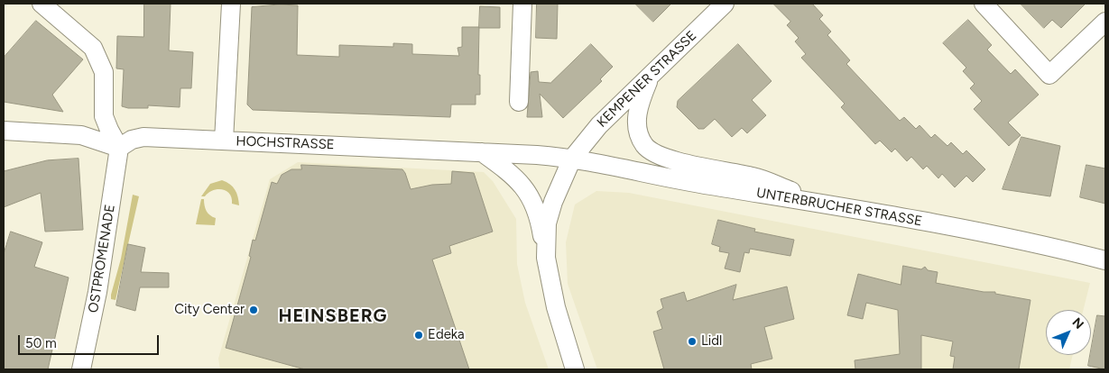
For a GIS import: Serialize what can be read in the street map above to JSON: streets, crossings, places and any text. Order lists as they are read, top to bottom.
{
  "streets": {
    "street": [
      "KEMPENER STRASSE",
      "HOCHSTRASSE",
      "UNTERBRUCHER STRASSE",
      "OSTPROMENADE"
    ]
  },
  "crossings": [
    ["KEMPENER STRASSE", "HOCHSTRASSE"],
    ["KEMPENER STRASSE", "UNTERBRUCHER STRASSE"],
    ["HOCHSTRASSE", "UNTERBRUCHER STRASSE"],
    ["HOCHSTRASSE", "OSTPROMENADE"]
  ],
  "districts": ["HEINSBERG"],
  "places": ["City Center", "Edeka", "Lidl"],
  "scale_bar": "50 m",
  "north": "top right"
}
